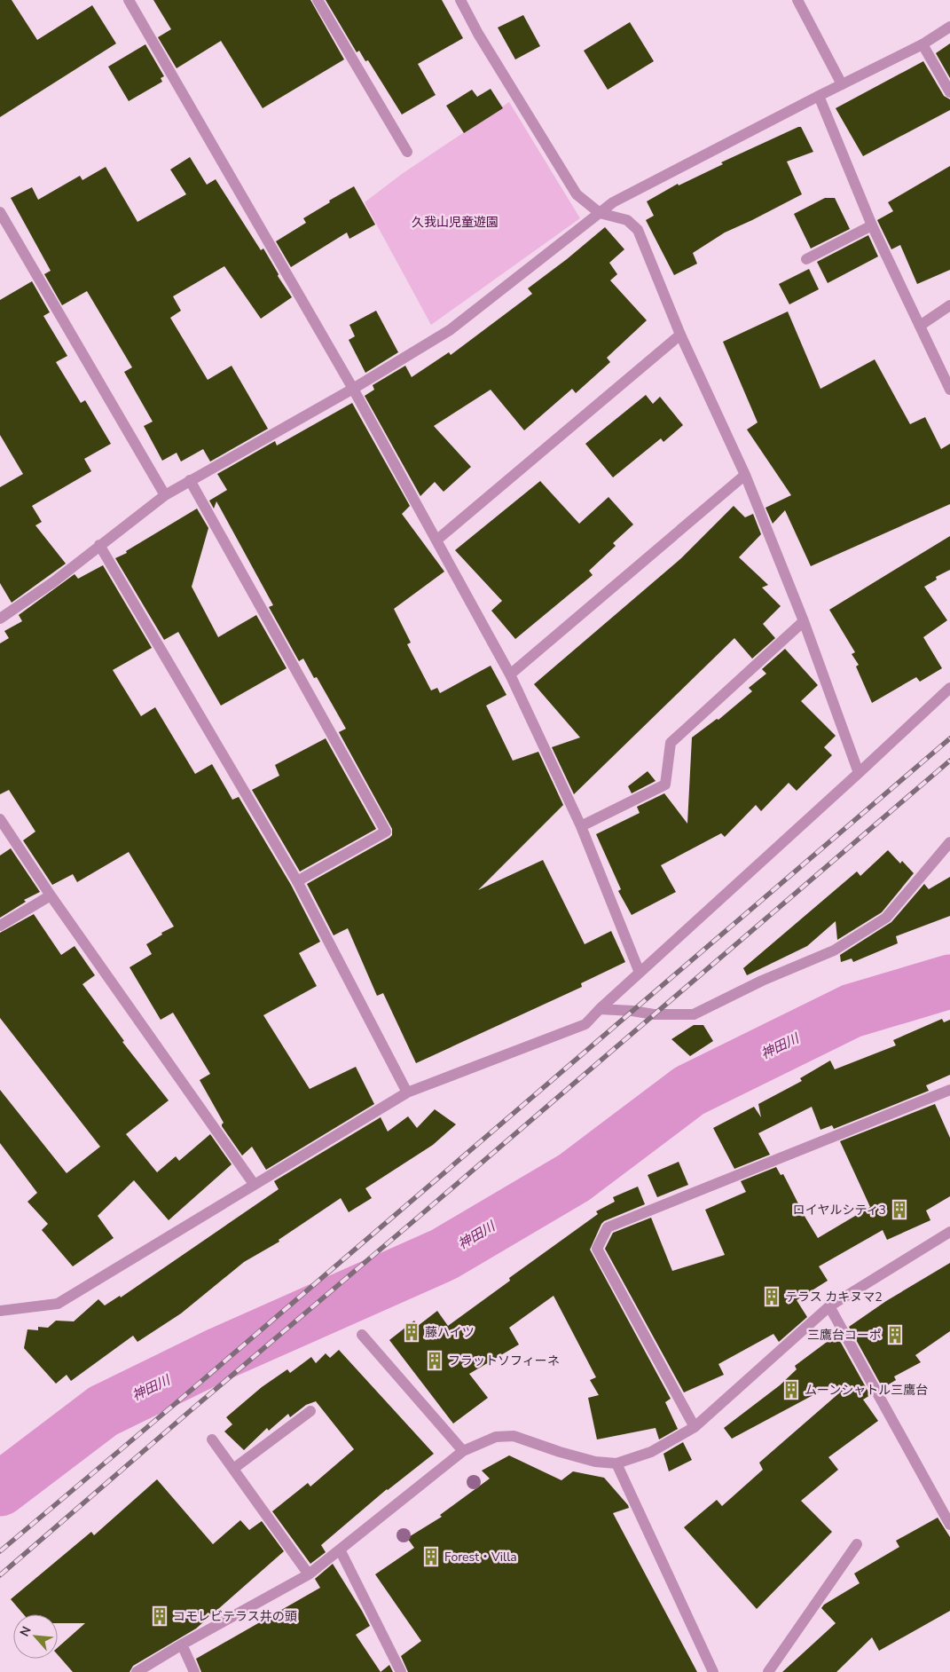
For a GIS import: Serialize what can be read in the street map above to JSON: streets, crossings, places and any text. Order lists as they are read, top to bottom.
{
  "water": ["神田川"],
  "parks": ["久我山児童遊園"],
  "places": {
    "building": [
      "ロイヤルシティ3",
      "テラス カキヌマ2",
      "藤ハイツ",
      "三鷹台コーポ",
      "フラットソフィーネ",
      "ムーンシャトル三鷹台",
      "Forest・Villa",
      "コモレビテラス井の頭"
    ]
  },
  "north": "top left"
}
